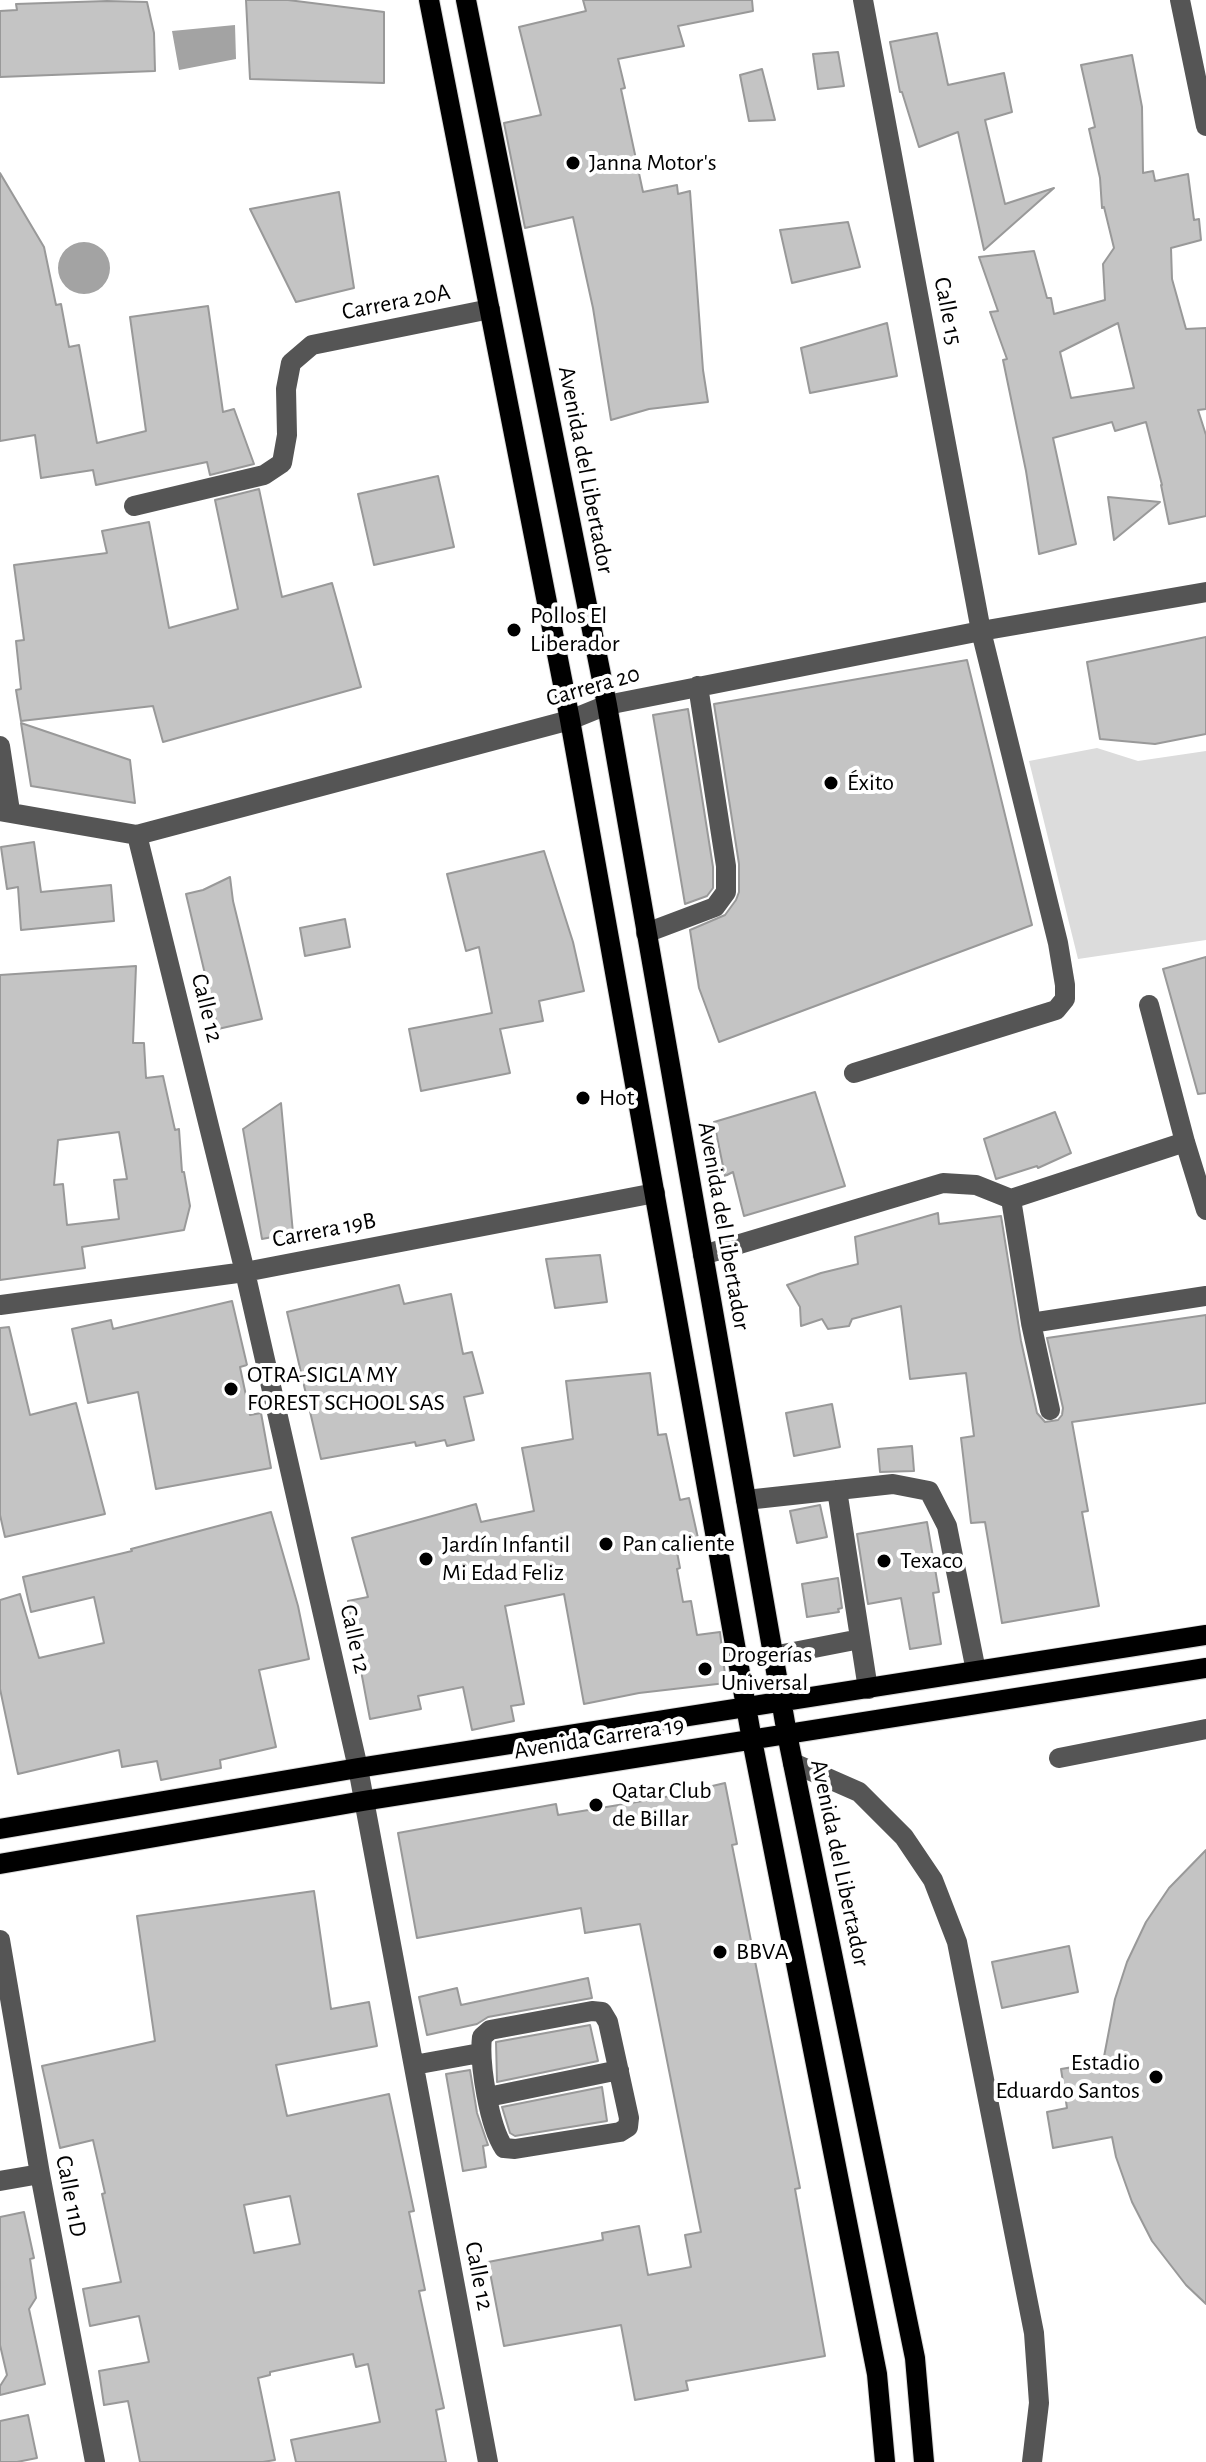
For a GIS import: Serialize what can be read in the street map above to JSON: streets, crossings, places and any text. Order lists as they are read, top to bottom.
{
  "streets": {
    "main road": ["Avenida del Libertador", "Avenida Carrera 19"],
    "street": [
      "Carrera 20A",
      "Calle 15",
      "Carrera 20",
      "Calle 12",
      "Carrera 19B",
      "Calle 11D"
    ]
  },
  "crossings": [
    ["Calle 15", "Carrera 20"],
    ["Avenida del Libertador", "Carrera 20"],
    ["Avenida del Libertador", "Avenida Carrera 19"],
    ["Carrera 20", "Calle 12"],
    ["Calle 12", "Carrera 19B"],
    ["Calle 12", "Avenida Carrera 19"]
  ],
  "places": [
    "Janna Motor's",
    "Pollos El Liberador",
    "Éxito",
    "Hot",
    "OTRA-SIGLA MY FOREST SCHOOL SAS",
    "Pan caliente",
    "Jardín Infantil Mi Edad Feliz",
    "Texaco",
    "Drogerías Universal",
    "Qatar Club de Billar",
    "BBVA",
    "Estadio Eduardo Santos"
  ]
}
